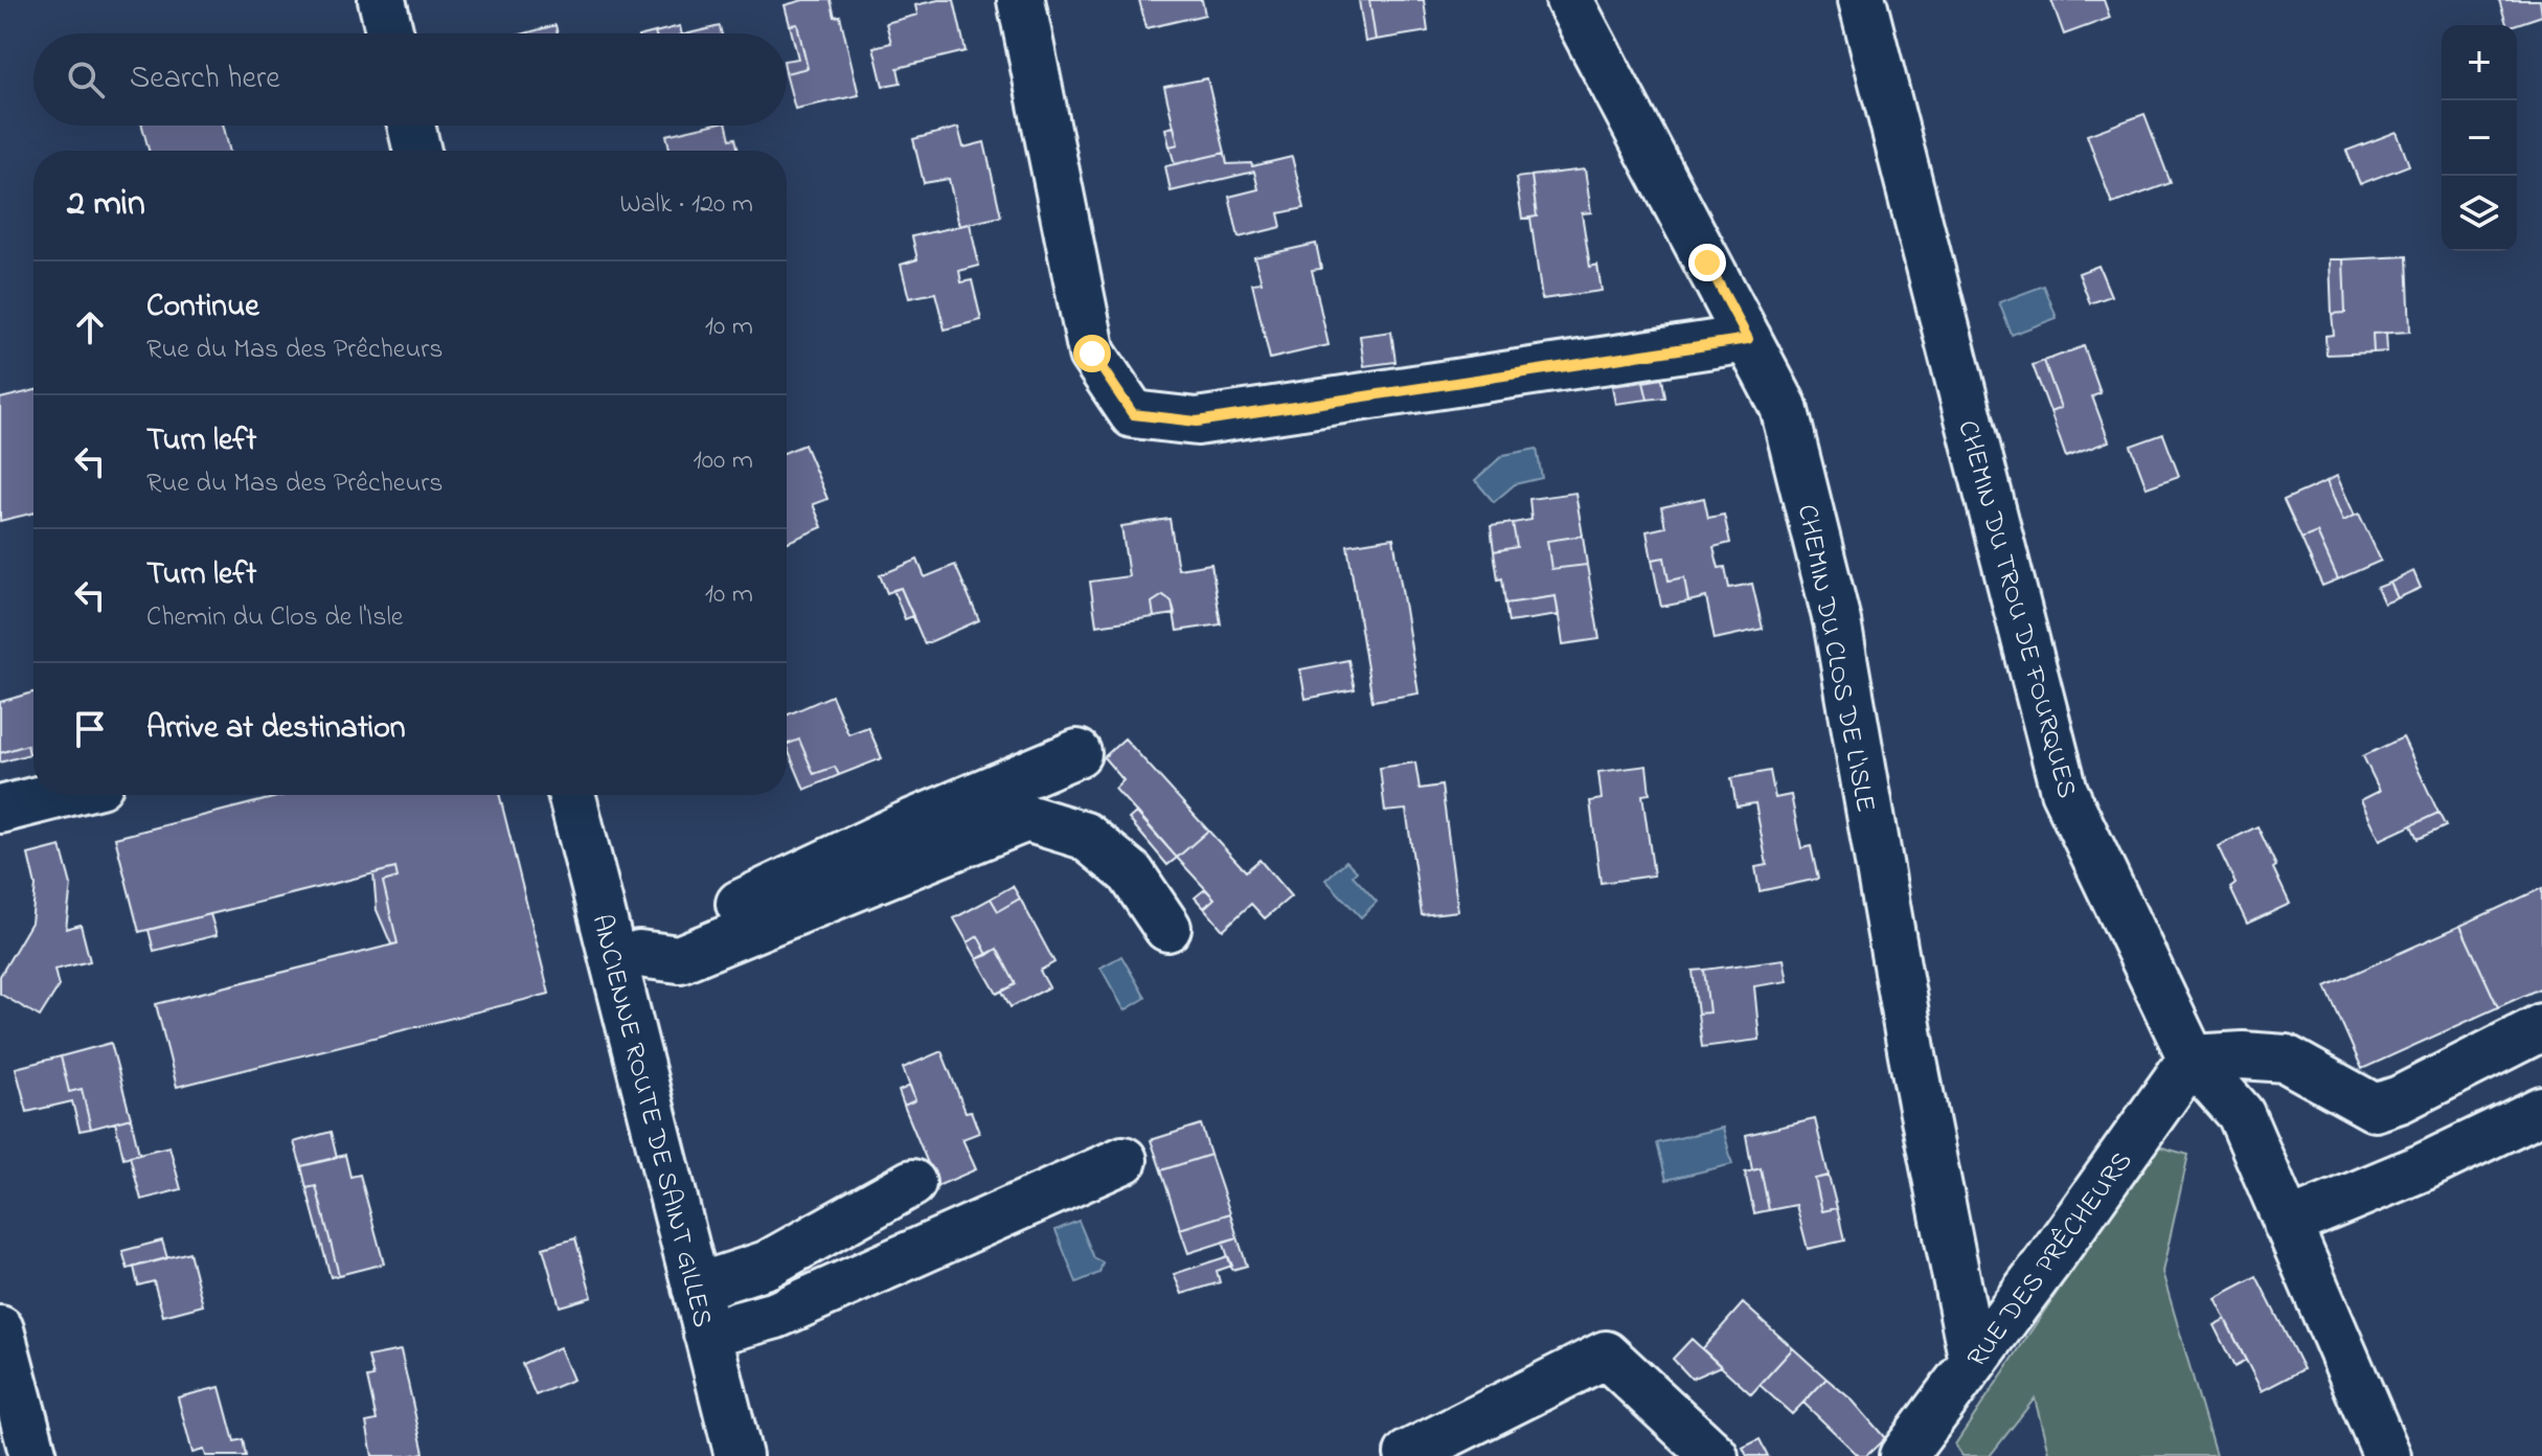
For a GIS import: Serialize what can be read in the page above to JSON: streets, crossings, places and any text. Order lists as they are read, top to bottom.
{
  "streets": {
    "street": [
      "CHEMIN DU TROU DE FOURQUES",
      "CHEMIN DU CLOS DE L'ISLE",
      "ANCIENNE ROUTE DE SAINT GILLES",
      "RUE DES PRÊCHEURS"
    ]
  },
  "crossings": [
    ["CHEMIN DU TROU DE FOURQUES", "RUE DES PRÊCHEURS"],
    ["CHEMIN DU CLOS DE L'ISLE", "RUE DES PRÊCHEURS"]
  ],
  "page": {
    "map_buttons": ["+", "−"],
    "search": "Search here",
    "heading": ["2 min", "Walk · 120 m"],
    "list": [
      ["Continue", "Rue du Mas des Prêcheurs", "10 m"],
      ["Turn left", "Rue du Mas des Prêcheurs", "100 m"],
      ["Turn left", "Chemin du Clos de l'Isle", "10 m"],
      "Arrive at destination"
    ]
  }
}
